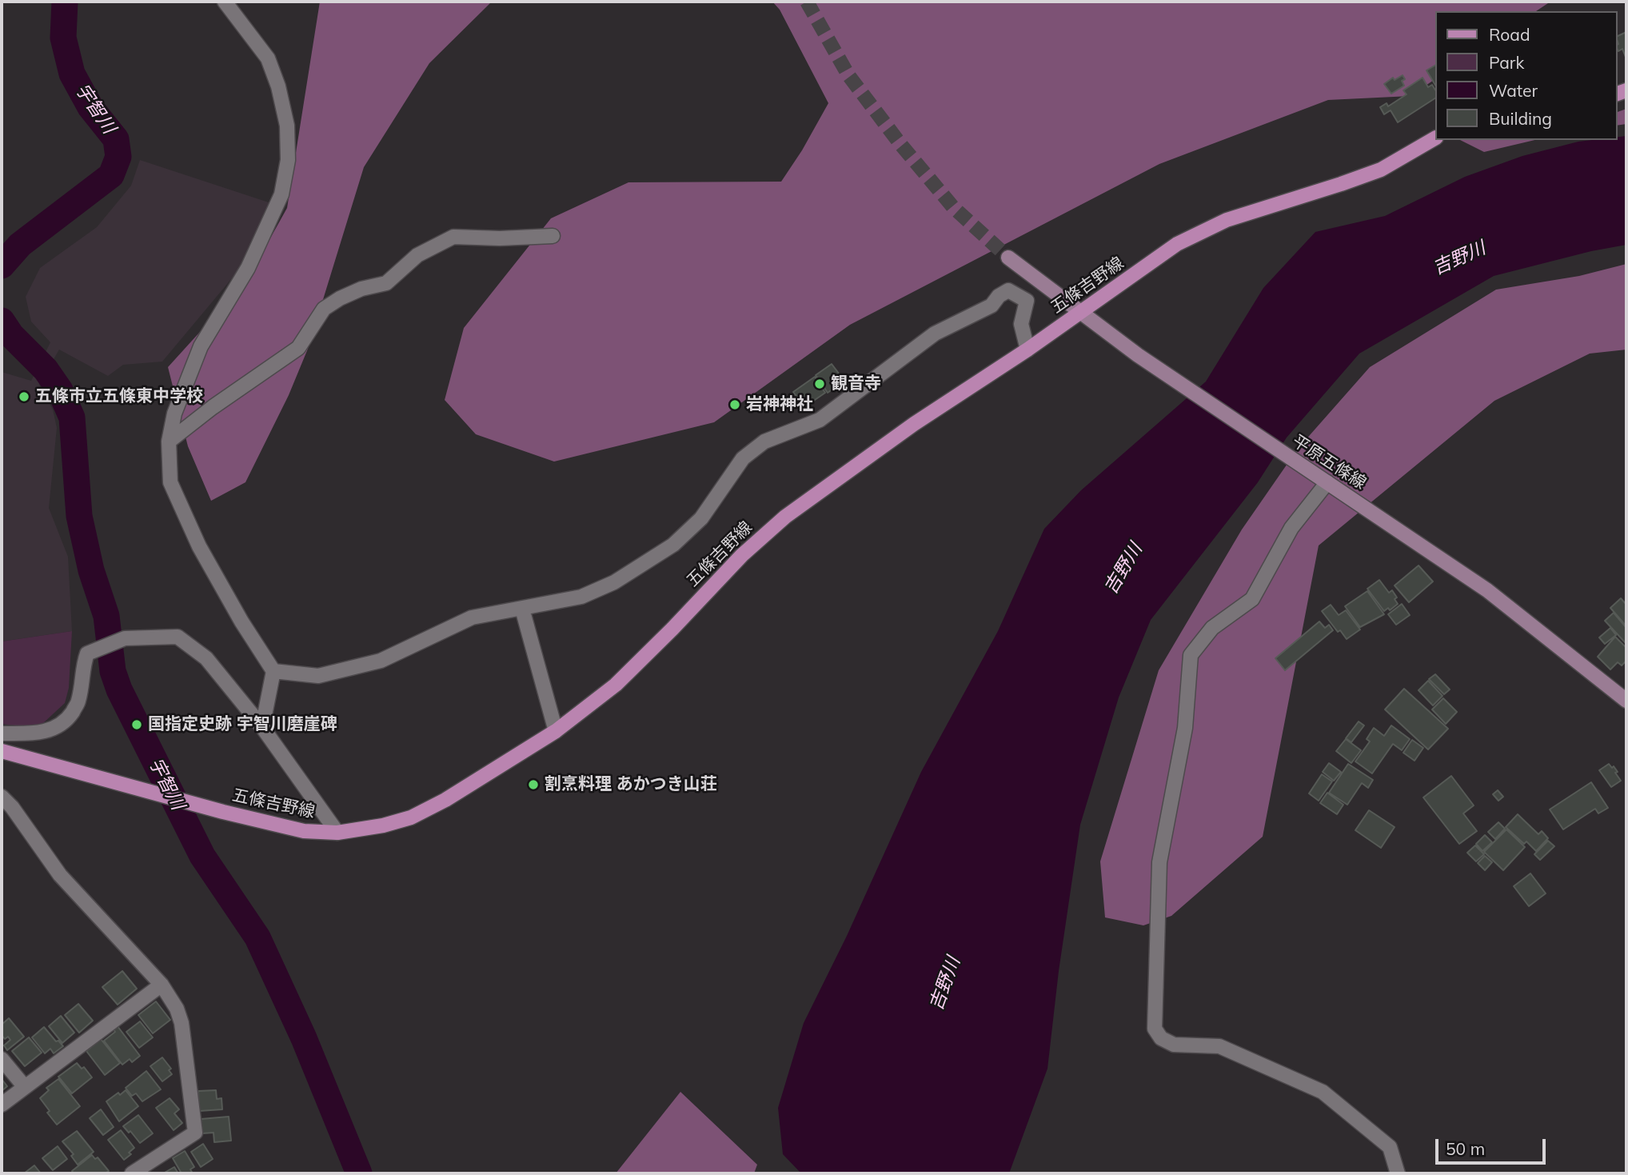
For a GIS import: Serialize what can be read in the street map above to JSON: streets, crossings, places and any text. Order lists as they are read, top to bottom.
{
  "streets": {
    "main road": ["五條吉野線", "平原五條線"]
  },
  "crossings": [
    ["五條吉野線", "平原五條線"]
  ],
  "water": ["宇智川", "吉野川"],
  "places": [
    "観音寺",
    "五條市立五條東中学校",
    "岩神神社",
    "国指定史跡 宇智川磨崖碑",
    "割烹料理 あかつき山荘"
  ],
  "legend": [
    "Road",
    "Park",
    "Water",
    "Building"
  ],
  "scale_bar": "50 m"
}
